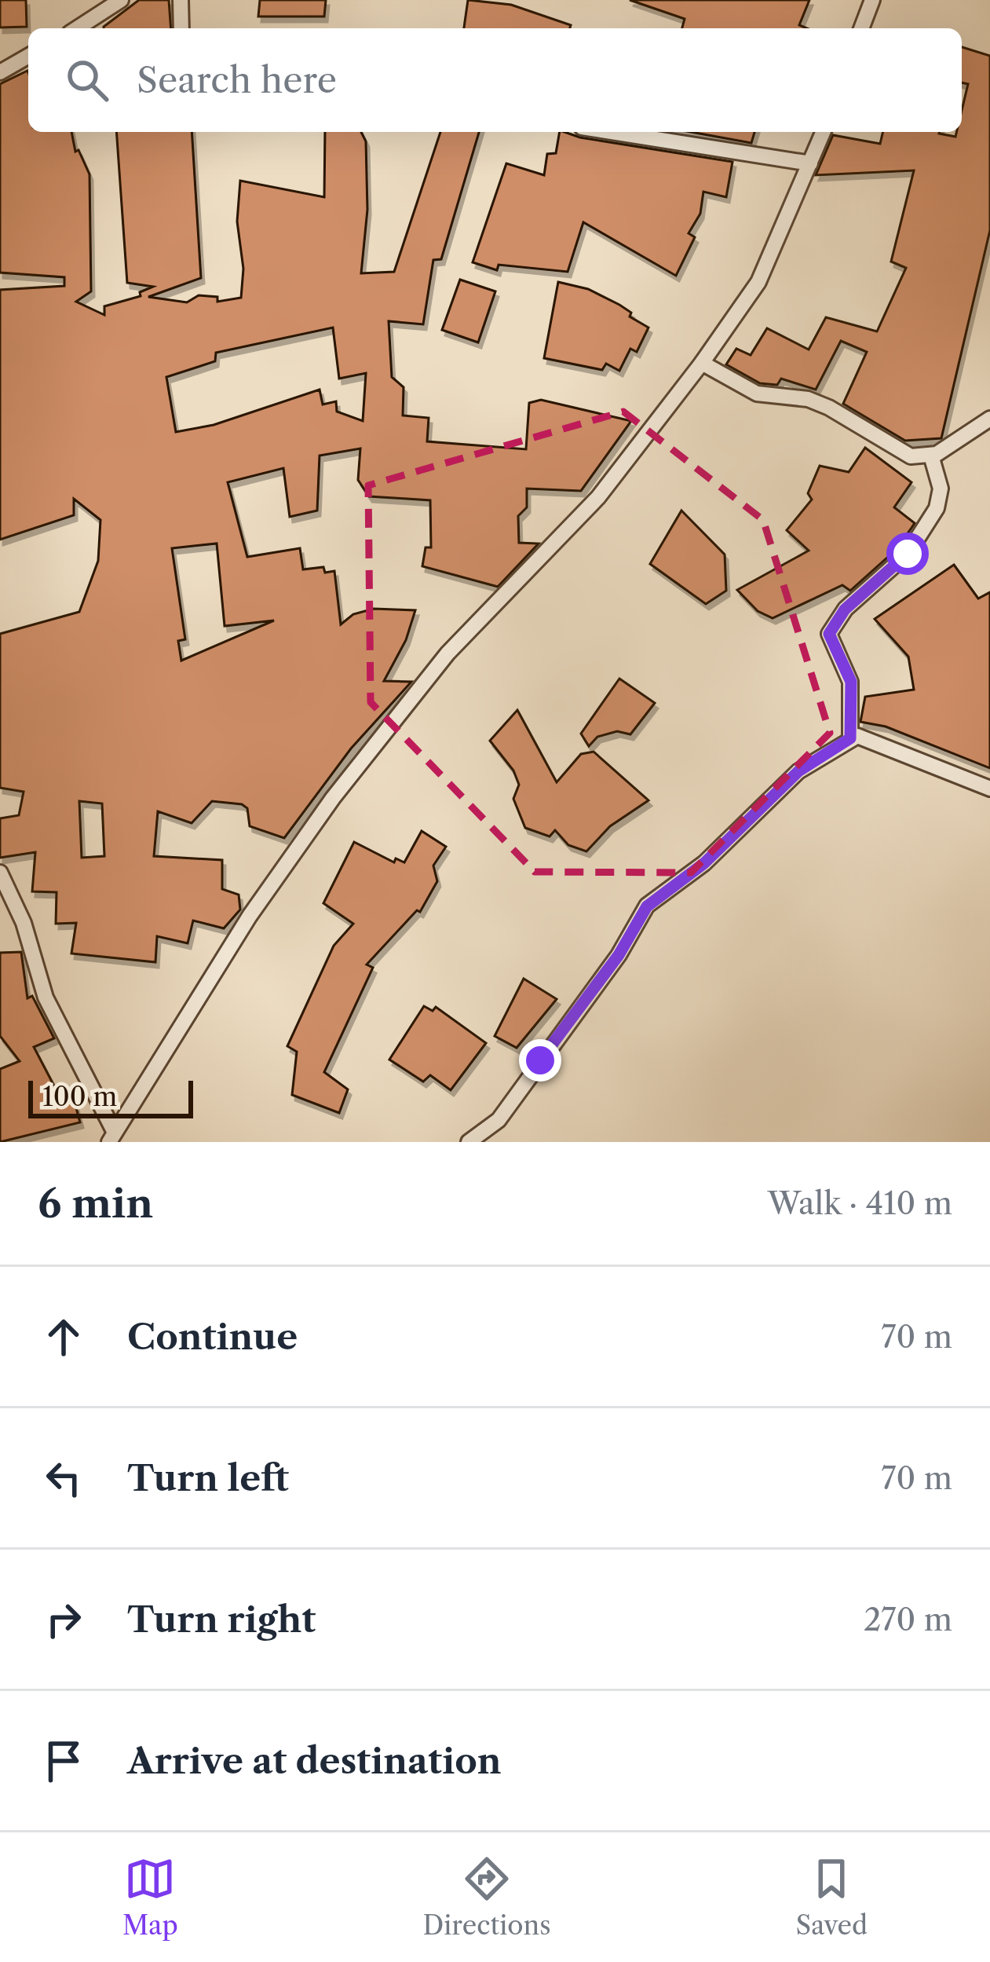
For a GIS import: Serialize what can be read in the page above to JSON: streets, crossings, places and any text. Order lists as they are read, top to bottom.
{
  "scale_bar": "100 m",
  "page": {
    "search": "Search here",
    "scale": "100 m",
    "heading": ["6 min", "Walk · 410 m"],
    "list": [
      ["Continue", "70 m"],
      ["Turn left", "70 m"],
      ["Turn right", "270 m"],
      "Arrive at destination"
    ],
    "nav": ["Map", "Directions", "Saved"]
  }
}
